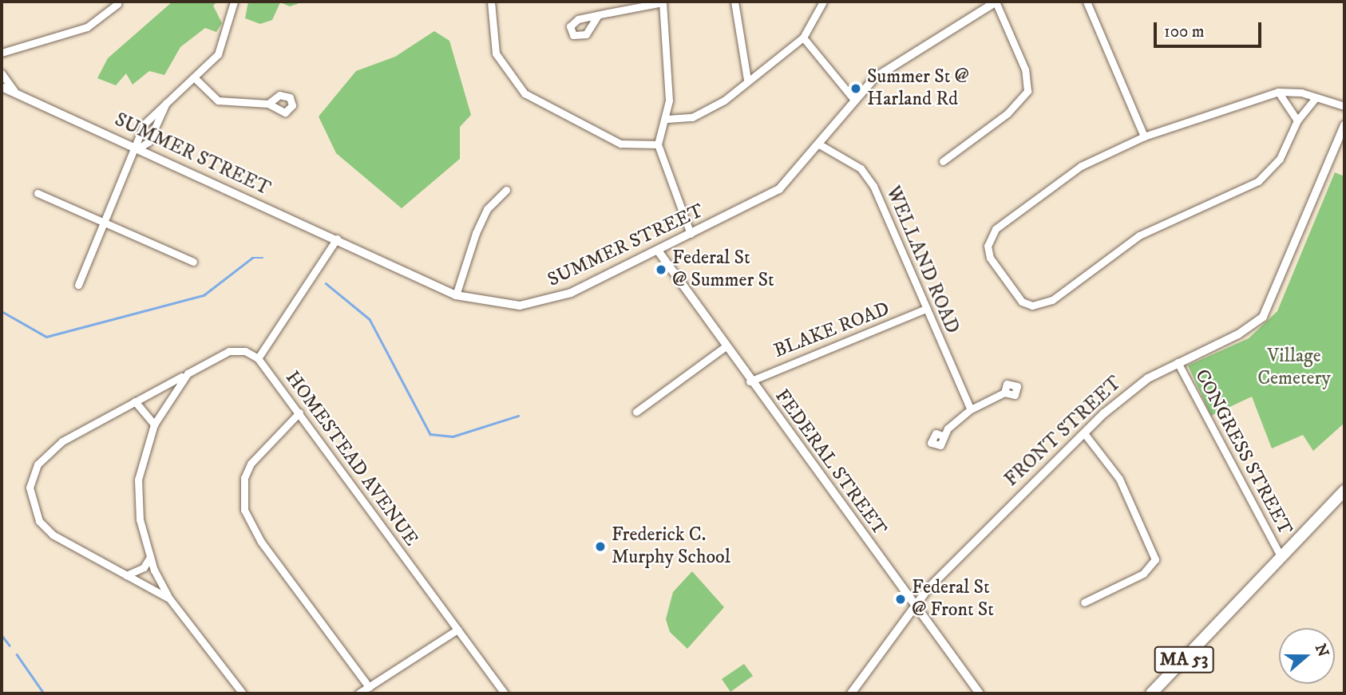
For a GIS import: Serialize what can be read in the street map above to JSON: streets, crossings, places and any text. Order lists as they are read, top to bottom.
{
  "streets": {
    "main road": ["MA 53"],
    "street": [
      "SUMMER STREET",
      "WELLAND ROAD",
      "BLAKE ROAD",
      "FRONT STREET",
      "CONGRESS STREET",
      "HOMESTEAD AVENUE",
      "FEDERAL STREET"
    ]
  },
  "crossings": [
    ["SUMMER STREET", "WELLAND ROAD"],
    ["SUMMER STREET", "FEDERAL STREET"],
    ["WELLAND ROAD", "BLAKE ROAD"],
    ["BLAKE ROAD", "FEDERAL STREET"],
    ["FRONT STREET", "CONGRESS STREET"],
    ["FRONT STREET", "FEDERAL STREET"],
    ["CONGRESS STREET", "MA 53"]
  ],
  "parks": ["Village Cemetery"],
  "places": [
    "Summer St @ Harland Rd",
    "Federal St @ Summer St",
    "Frederick C. Murphy School",
    "Federal St @ Front St"
  ],
  "scale_bar": "100 m",
  "north": "right"
}
